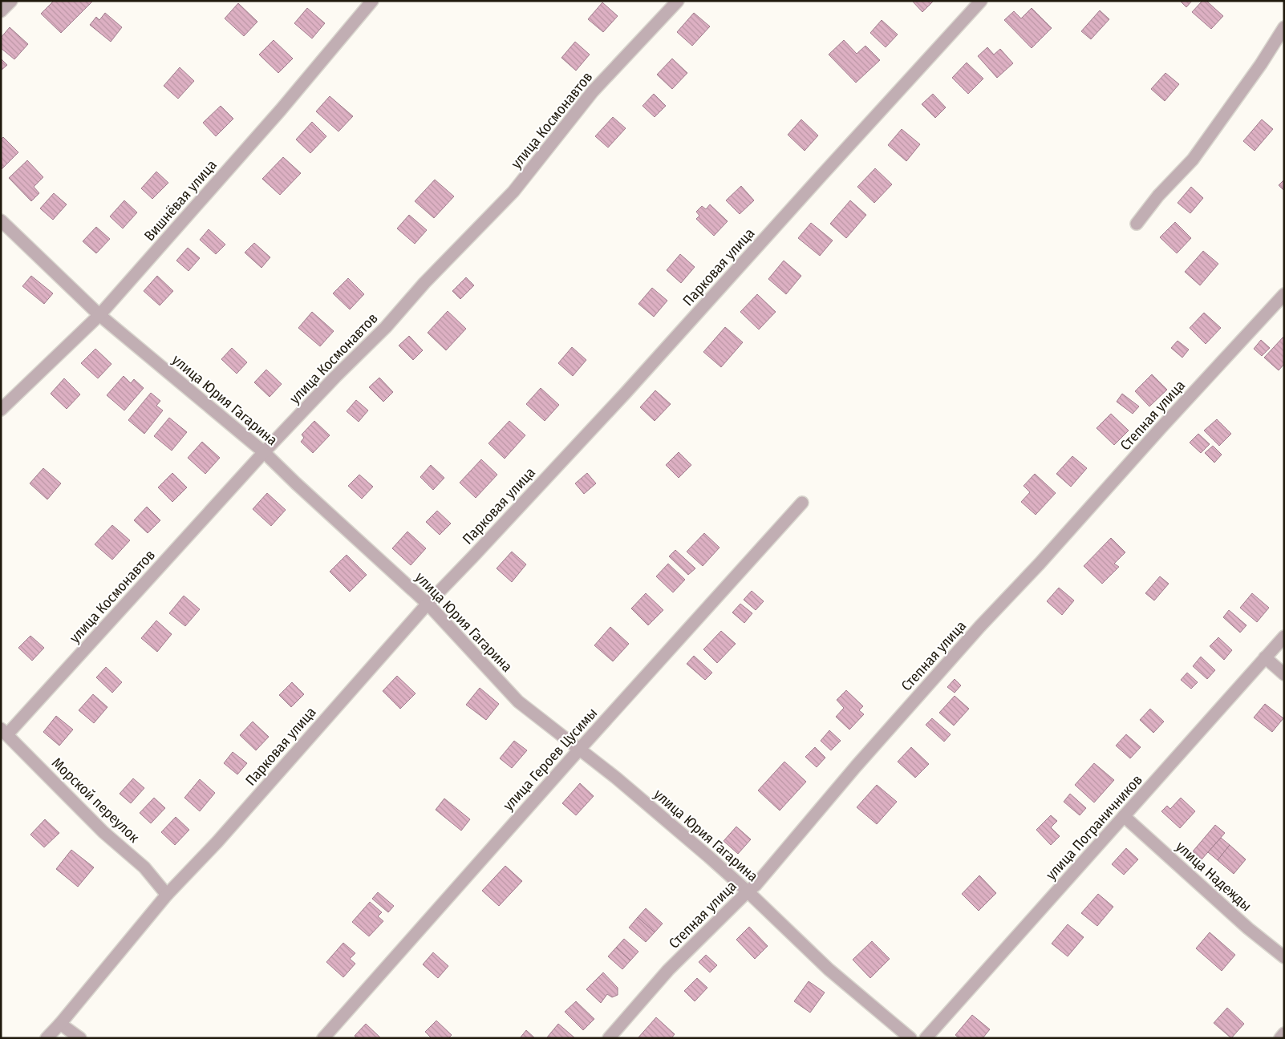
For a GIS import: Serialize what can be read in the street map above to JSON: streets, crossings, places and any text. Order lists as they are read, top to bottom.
{
  "streets": {
    "street": [
      "улица Космонавтов",
      "Вишнёвая улица",
      "Парковая улица",
      "улица Юрия Гагарина",
      "Степная улица",
      "улица Героев Цусимы",
      "Морской переулок",
      "улица Пограничников",
      "улица Надежды"
    ]
  },
  "crossings": [
    ["улица Космонавтов", "улица Юрия Гагарина"],
    ["улица Космонавтов", "Морской переулок"],
    ["Вишнёвая улица", "улица Юрия Гагарина"],
    ["Парковая улица", "улица Юрия Гагарина"],
    ["Парковая улица", "Морской переулок"],
    ["улица Юрия Гагарина", "Степная улица"],
    ["улица Юрия Гагарина", "улица Героев Цусимы"],
    ["улица Пограничников", "улица Надежды"]
  ]
}
